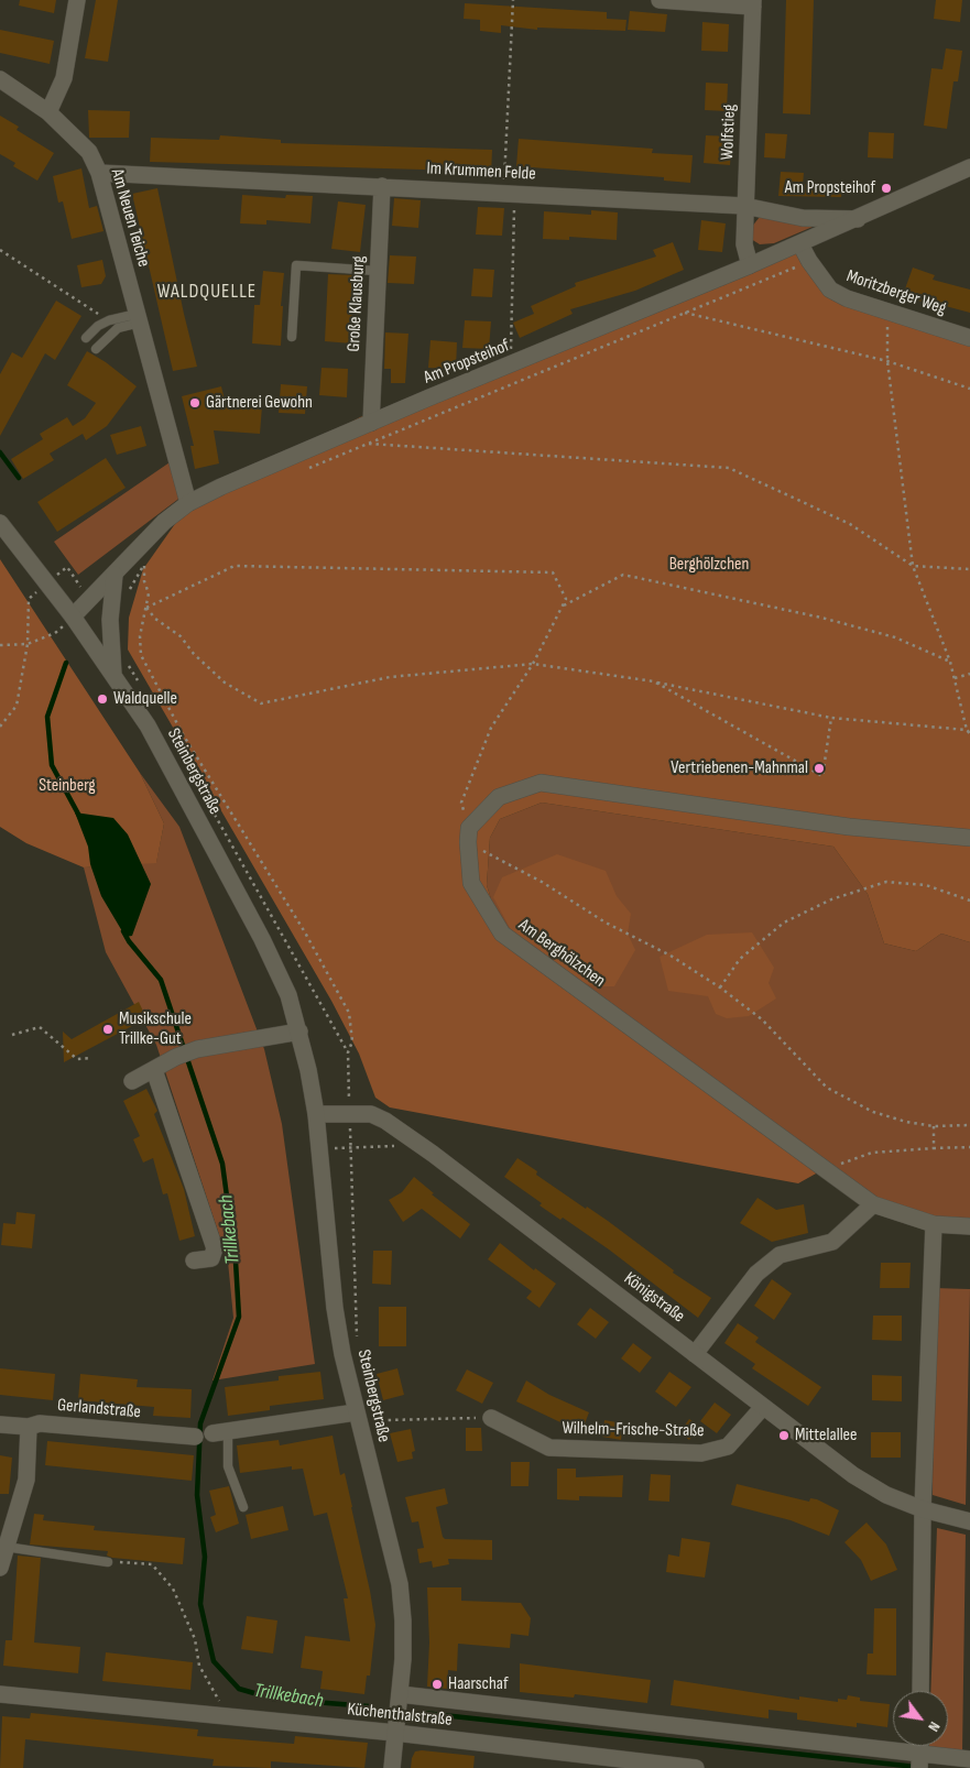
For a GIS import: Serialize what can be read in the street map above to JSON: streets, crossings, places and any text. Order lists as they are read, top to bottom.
{
  "streets": {
    "street": [
      "Wolfstieg",
      "Im Krummen Felde",
      "Am Neuen Teiche",
      "Moritzberger Weg",
      "Große Klausburg",
      "Am Propsteihof",
      "Steinbergstraße",
      "Am Berghölzchen",
      "Königstraße",
      "Gerlandstraße",
      "Wilhelm-Frische-Straße",
      "Küchenthalstraße"
    ]
  },
  "crossings": [
    ["Wolfstieg", "Im Krummen Felde"],
    ["Wolfstieg", "Am Propsteihof"],
    ["Im Krummen Felde", "Am Neuen Teiche"],
    ["Im Krummen Felde", "Große Klausburg"],
    ["Im Krummen Felde", "Am Propsteihof"],
    ["Am Neuen Teiche", "Am Propsteihof"],
    ["Moritzberger Weg", "Am Propsteihof"],
    ["Große Klausburg", "Am Propsteihof"],
    ["Am Propsteihof", "Steinbergstraße"],
    ["Steinbergstraße", "Königstraße"],
    ["Steinbergstraße", "Küchenthalstraße"],
    ["Königstraße", "Wilhelm-Frische-Straße"]
  ],
  "districts": ["WALDQUELLE"],
  "water": ["Trillkebach"],
  "parks": ["Berghölzchen", "Steinberg"],
  "places": [
    "Am Propsteihof",
    "Gärtnerei Gewohn",
    "Waldquelle",
    "Vertriebenen-Mahnmal",
    "Musikschule Trillke-Gut",
    "Mittelallee",
    "Haarschaf"
  ],
  "north": "bottom right"
}
